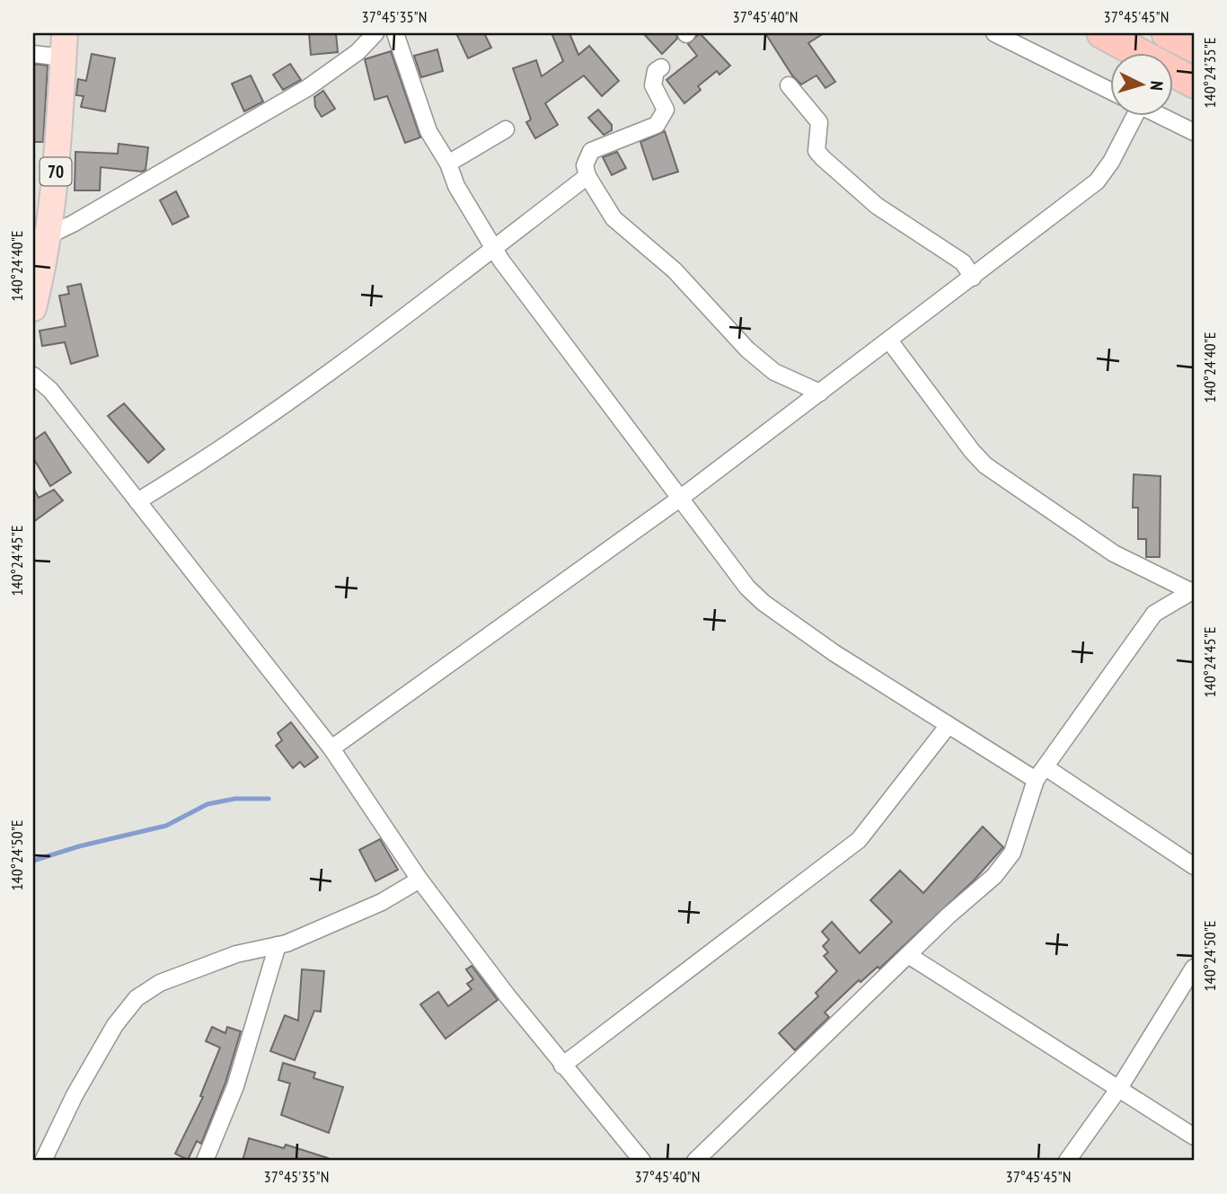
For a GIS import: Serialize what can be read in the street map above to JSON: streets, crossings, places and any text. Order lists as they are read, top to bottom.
{
  "streets": {
    "main road": ["70"]
  },
  "north": "right",
  "coordinates": [
    "37°45'35\"N",
    "37°45'40\"N",
    "37°45'45\"N",
    "140°24'35\"E",
    "140°24'40\"E",
    "140°24'45\"E",
    "140°24'50\"E"
  ]
}
